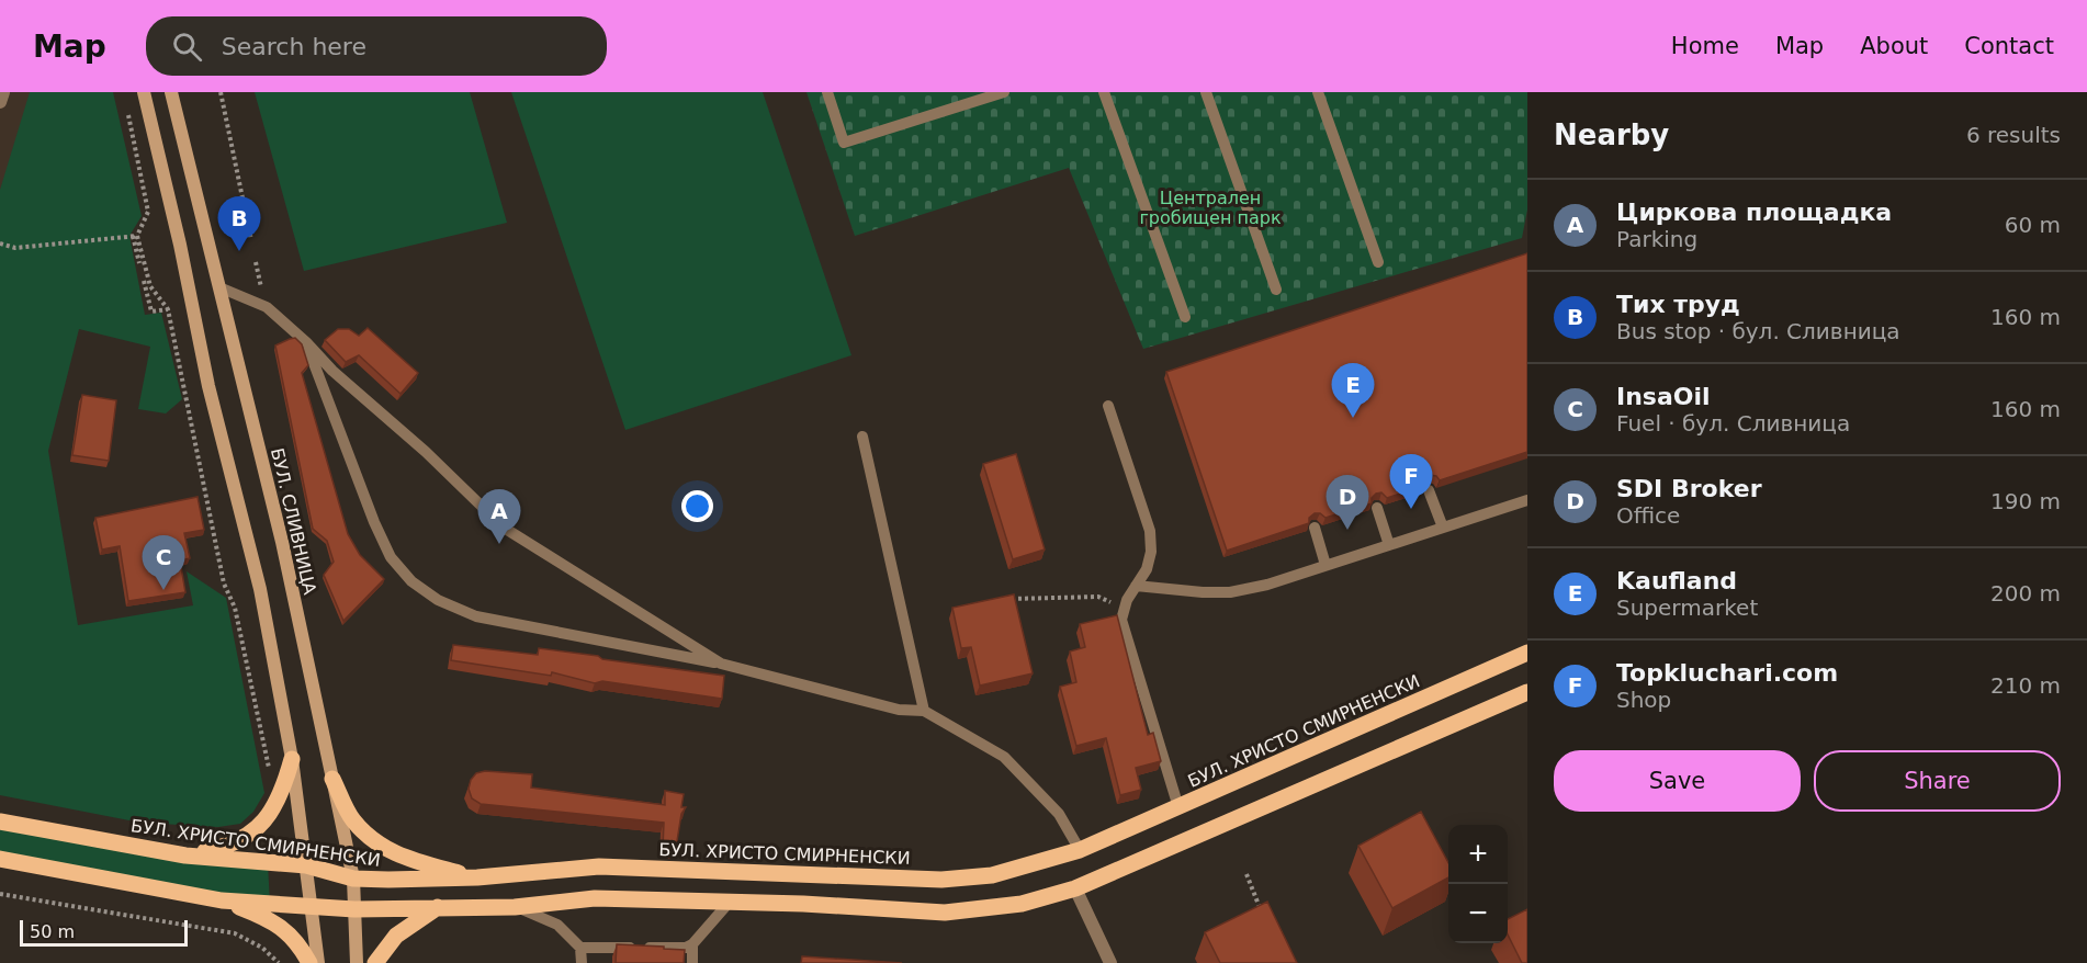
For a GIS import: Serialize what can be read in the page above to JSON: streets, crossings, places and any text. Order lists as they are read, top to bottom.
{
  "streets": {
    "main road": ["БУЛ. СЛИВНИЦА", "БУЛ. ХРИСТО СМИРНЕНСКИ"]
  },
  "crossings": [
    ["БУЛ. СЛИВНИЦА", "БУЛ. ХРИСТО СМИРНЕНСКИ"]
  ],
  "parks": ["Централен гробищен парк"],
  "scale_bar": "50 m",
  "page": {
    "header": "Map",
    "search": "Search here",
    "nav": [
      "Home",
      "Map",
      "About",
      "Contact"
    ],
    "heading": ["Nearby", "6 results"],
    "list": [
      {
        "mark": "A",
        "name": "Циркова площадка",
        "note": "Parking",
        "value": "60 m"
      },
      {
        "mark": "B",
        "name": "Тих труд",
        "note": "Bus stop · бул. Сливница",
        "value": "160 m"
      },
      {
        "mark": "C",
        "name": "InsaOil",
        "note": "Fuel · бул. Сливница",
        "value": "160 m"
      },
      {
        "mark": "D",
        "name": "SDI Broker",
        "note": "Office",
        "value": "190 m"
      },
      {
        "mark": "E",
        "name": "Kaufland",
        "note": "Supermarket",
        "value": "200 m"
      },
      {
        "mark": "F",
        "name": "Topkluchari.com",
        "note": "Shop",
        "value": "210 m"
      }
    ],
    "pins": [
      "B",
      "E",
      "F",
      "D",
      "A",
      "C"
    ],
    "buttons": ["Save", "Share"],
    "map_buttons": ["+", "−"],
    "scale": "50 m"
  }
}
